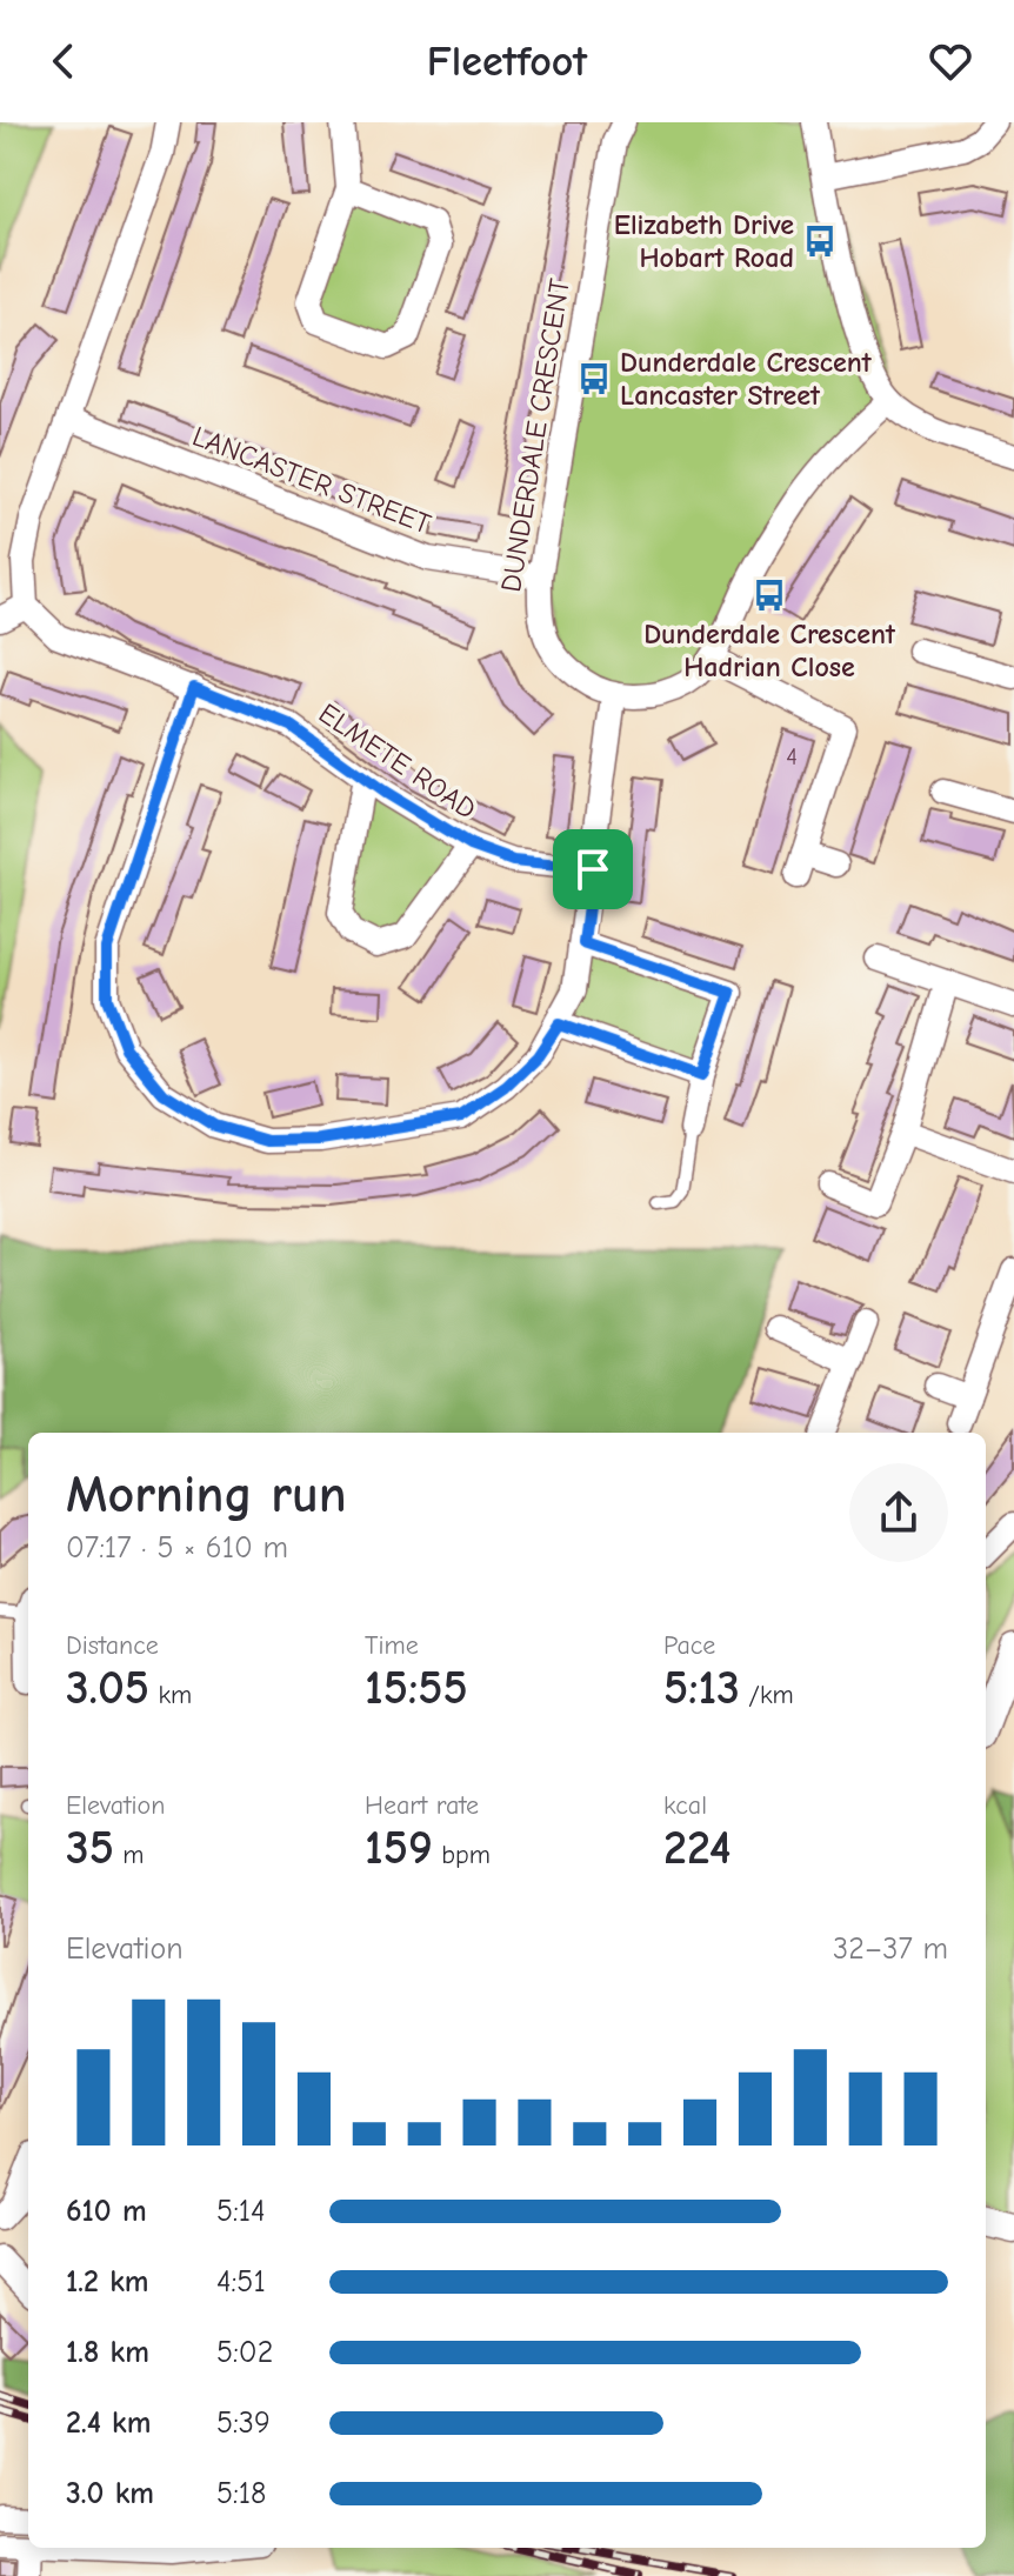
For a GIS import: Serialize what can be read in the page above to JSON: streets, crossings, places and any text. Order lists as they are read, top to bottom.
{
  "streets": {
    "street": ["DUNDERDALE CRESCENT", "LANCASTER STREET", "ELMETE ROAD"]
  },
  "crossings": [
    ["DUNDERDALE CRESCENT", "LANCASTER STREET"]
  ],
  "places": {
    "bus stop": ["Elizabeth Drive Hobart Road", "Dunderdale Crescent Lancaster Street", "Dunderdale Crescent Hadrian Close"]
  },
  "house_numbers": ["4"],
  "page": {
    "header": "Fleetfoot",
    "heading": ["Morning run", "07:17 · 5 × 610 m"],
    "stats": [
      ["Distance", "3.05 km"],
      ["Time", "15:55"],
      ["Pace", "5:13 /km"],
      ["Elevation", "35 m"],
      ["Heart rate", "159 bpm"],
      ["kcal", "224"]
    ],
    "chart": ["Elevation", "32–37 m"],
    "list": [
      {
        "name": "610 m",
        "note": "5:14"
      },
      {
        "name": "1.2 km",
        "note": "4:51"
      },
      {
        "name": "1.8 km",
        "note": "5:02"
      },
      {
        "name": "2.4 km",
        "note": "5:39"
      },
      {
        "name": "3.0 km",
        "note": "5:18"
      }
    ]
  }
}
